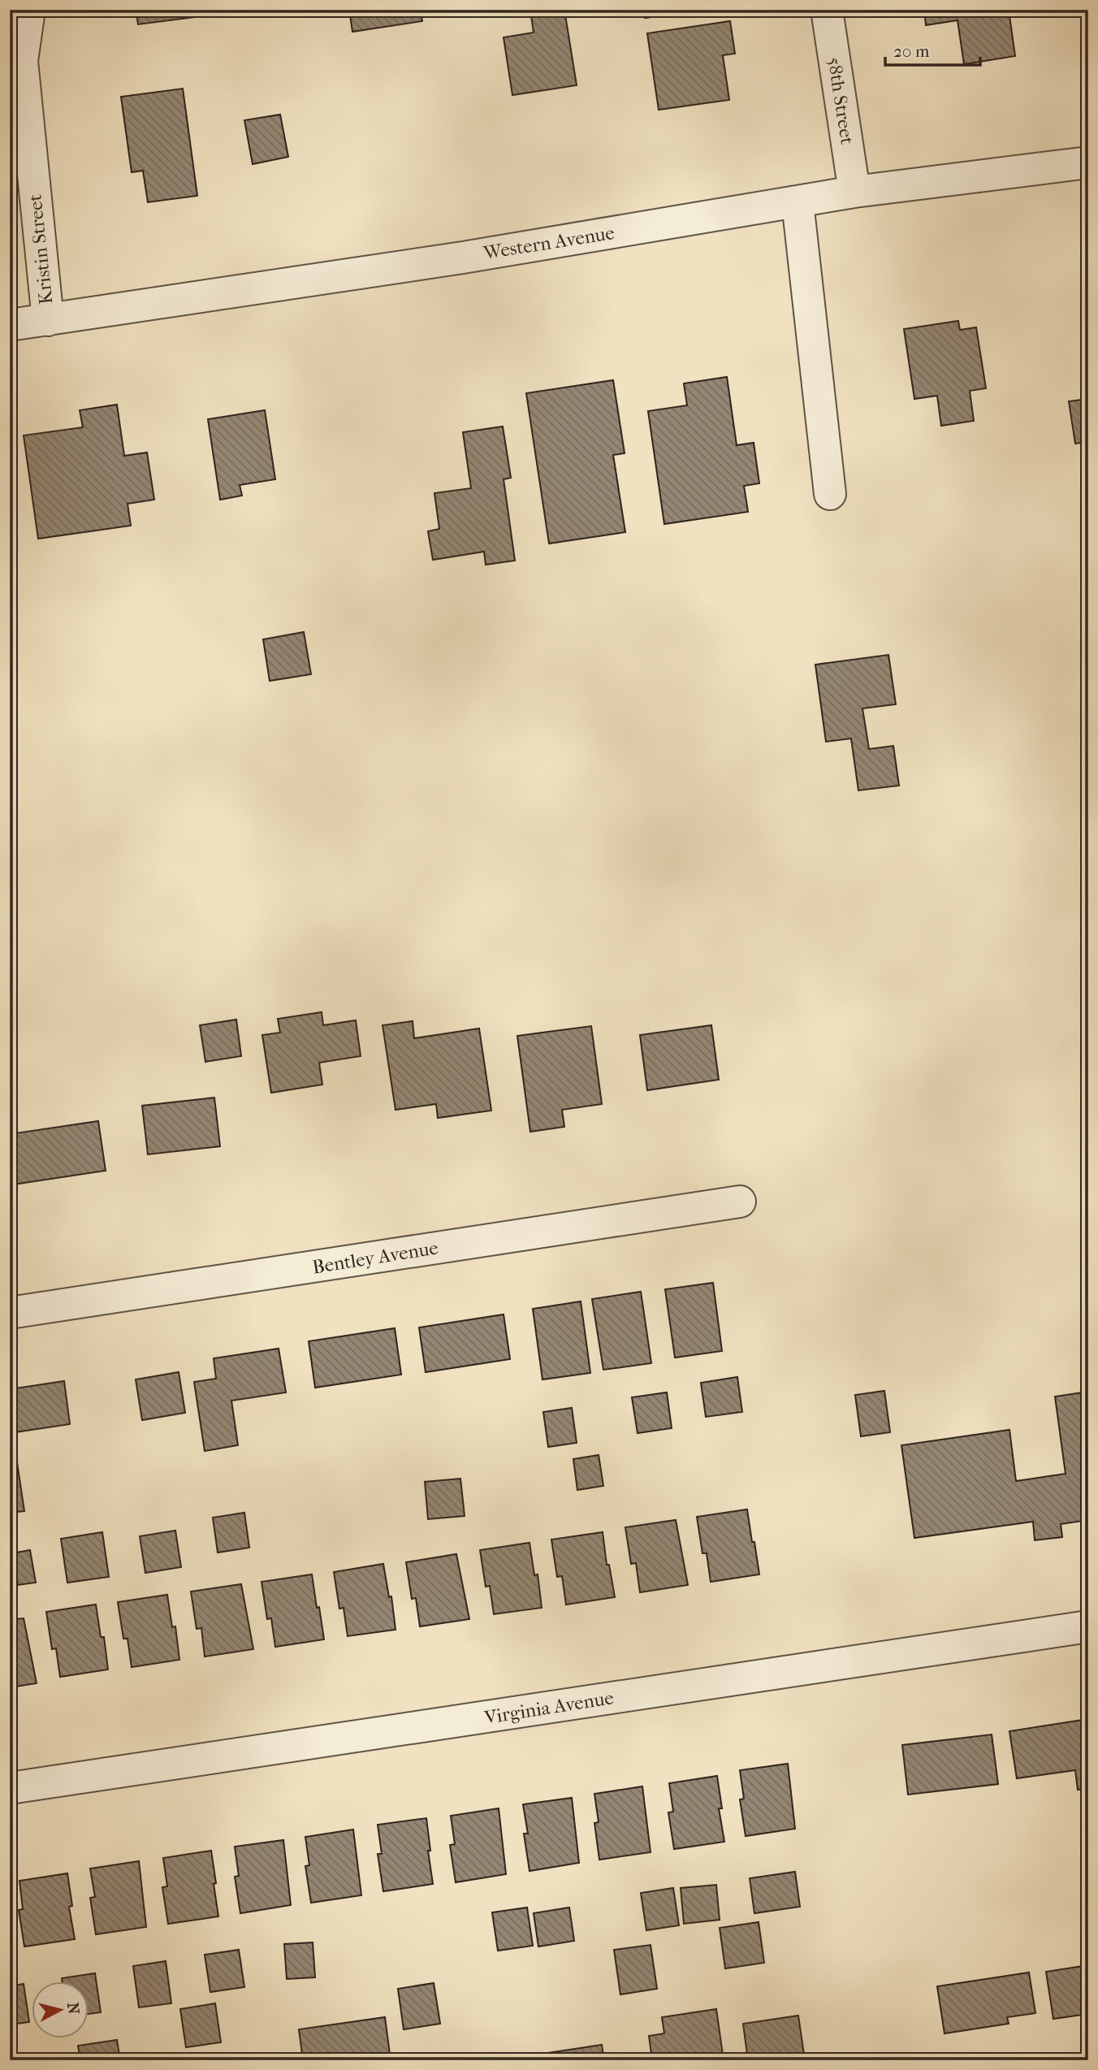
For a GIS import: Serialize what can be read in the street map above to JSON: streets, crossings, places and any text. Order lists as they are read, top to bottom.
{
  "streets": {
    "street": [
      "58th Street",
      "Western Avenue",
      "Kristin Street",
      "Bentley Avenue",
      "Virginia Avenue"
    ]
  },
  "crossings": [
    ["58th Street", "Western Avenue"],
    ["Western Avenue", "Kristin Street"]
  ],
  "scale_bar": "20 m",
  "north": "right"
}
